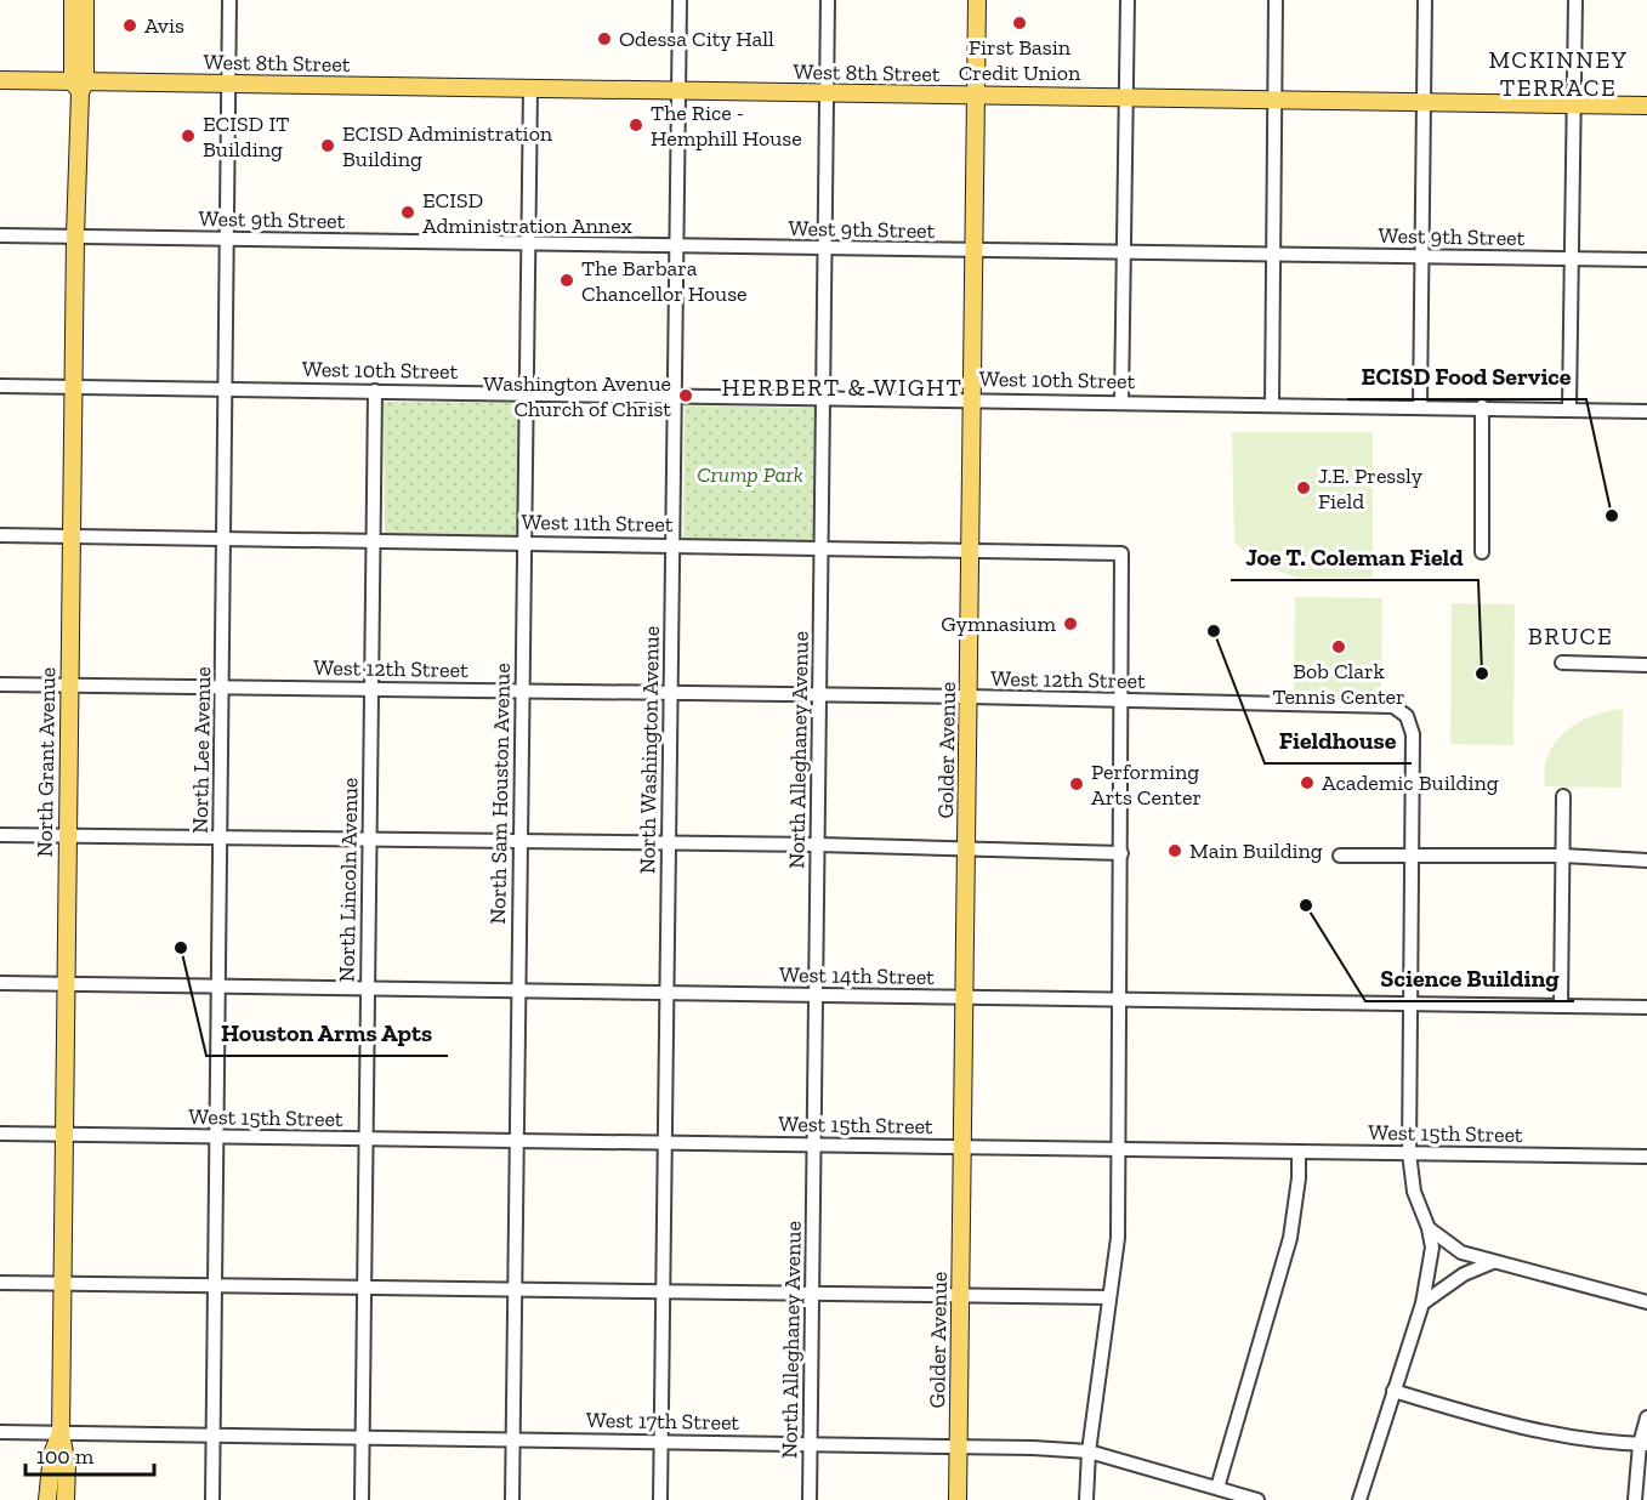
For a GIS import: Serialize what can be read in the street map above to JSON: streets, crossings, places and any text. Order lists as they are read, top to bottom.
{
  "streets": {
    "main road": ["West 8th Street", "Golder Avenue", "North Grant Avenue"],
    "street": [
      "West 9th Street",
      "West 10th Street",
      "West 11th Street",
      "West 12th Street",
      "North Lee Avenue",
      "North Washington Avenue",
      "North Alleghaney Avenue",
      "North Sam Houston Avenue",
      "North Lincoln Avenue",
      "West 14th Street",
      "West 15th Street",
      "West 17th Street"
    ]
  },
  "crossings": [
    ["West 8th Street", "North Lee Avenue"],
    ["West 8th Street", "North Washington Avenue"],
    ["West 8th Street", "North Alleghaney Avenue"],
    ["West 8th Street", "Golder Avenue"],
    ["West 8th Street", "North Grant Avenue"],
    ["West 8th Street", "North Sam Houston Avenue"],
    ["West 9th Street", "North Lee Avenue"],
    ["West 9th Street", "North Washington Avenue"],
    ["West 9th Street", "North Alleghaney Avenue"],
    ["West 9th Street", "Golder Avenue"],
    ["West 9th Street", "North Grant Avenue"],
    ["West 9th Street", "North Sam Houston Avenue"],
    ["West 10th Street", "North Lee Avenue"],
    ["West 10th Street", "North Washington Avenue"],
    ["West 10th Street", "North Alleghaney Avenue"],
    ["West 10th Street", "Golder Avenue"],
    ["West 10th Street", "North Grant Avenue"],
    ["West 10th Street", "North Sam Houston Avenue"],
    ["West 10th Street", "North Lincoln Avenue"],
    ["West 11th Street", "West 12th Street"],
    ["West 11th Street", "North Lee Avenue"],
    ["West 11th Street", "North Washington Avenue"],
    ["West 11th Street", "North Alleghaney Avenue"],
    ["West 11th Street", "Golder Avenue"],
    ["West 11th Street", "North Grant Avenue"],
    ["West 11th Street", "North Sam Houston Avenue"],
    ["West 11th Street", "North Lincoln Avenue"],
    ["West 12th Street", "North Lee Avenue"],
    ["West 12th Street", "North Washington Avenue"],
    ["West 12th Street", "North Alleghaney Avenue"],
    ["West 12th Street", "Golder Avenue"],
    ["West 12th Street", "North Grant Avenue"],
    ["West 12th Street", "North Sam Houston Avenue"],
    ["West 12th Street", "North Lincoln Avenue"],
    ["North Lee Avenue", "West 14th Street"],
    ["North Lee Avenue", "West 15th Street"],
    ["North Lee Avenue", "West 17th Street"],
    ["North Washington Avenue", "West 14th Street"],
    ["North Washington Avenue", "West 15th Street"],
    ["North Washington Avenue", "West 17th Street"],
    ["North Alleghaney Avenue", "West 14th Street"],
    ["North Alleghaney Avenue", "West 15th Street"],
    ["North Alleghaney Avenue", "West 17th Street"],
    ["Golder Avenue", "West 14th Street"],
    ["Golder Avenue", "West 15th Street"],
    ["Golder Avenue", "West 17th Street"],
    ["North Grant Avenue", "West 14th Street"],
    ["North Grant Avenue", "West 15th Street"],
    ["North Grant Avenue", "West 17th Street"],
    ["North Sam Houston Avenue", "West 14th Street"],
    ["North Sam Houston Avenue", "West 15th Street"],
    ["North Sam Houston Avenue", "West 17th Street"],
    ["North Lincoln Avenue", "West 14th Street"],
    ["North Lincoln Avenue", "West 15th Street"],
    ["North Lincoln Avenue", "West 17th Street"]
  ],
  "districts": ["MCKINNEY TERRACE", "HERBERT & WIGHT", "BRUCE"],
  "parks": ["Crump Park"],
  "places": [
    "First Basin Credit Union",
    "Avis",
    "Odessa City Hall",
    "The Rice - Hemphill House",
    "ECISD IT Building",
    "ECISD Administration Building",
    "ECISD Administration Annex",
    "The Barbara Chancellor House",
    "Washington Avenue Church of Christ",
    "J.E. Pressly Field",
    "ECISD Food Service",
    "Gymnasium",
    "Fieldhouse",
    "Bob Clark Tennis Center",
    "Joe T. Coleman Field",
    "Academic Building",
    "Performing Arts Center",
    "Main Building",
    "Science Building",
    "Houston Arms Apts"
  ],
  "scale_bar": "100 m"
}
